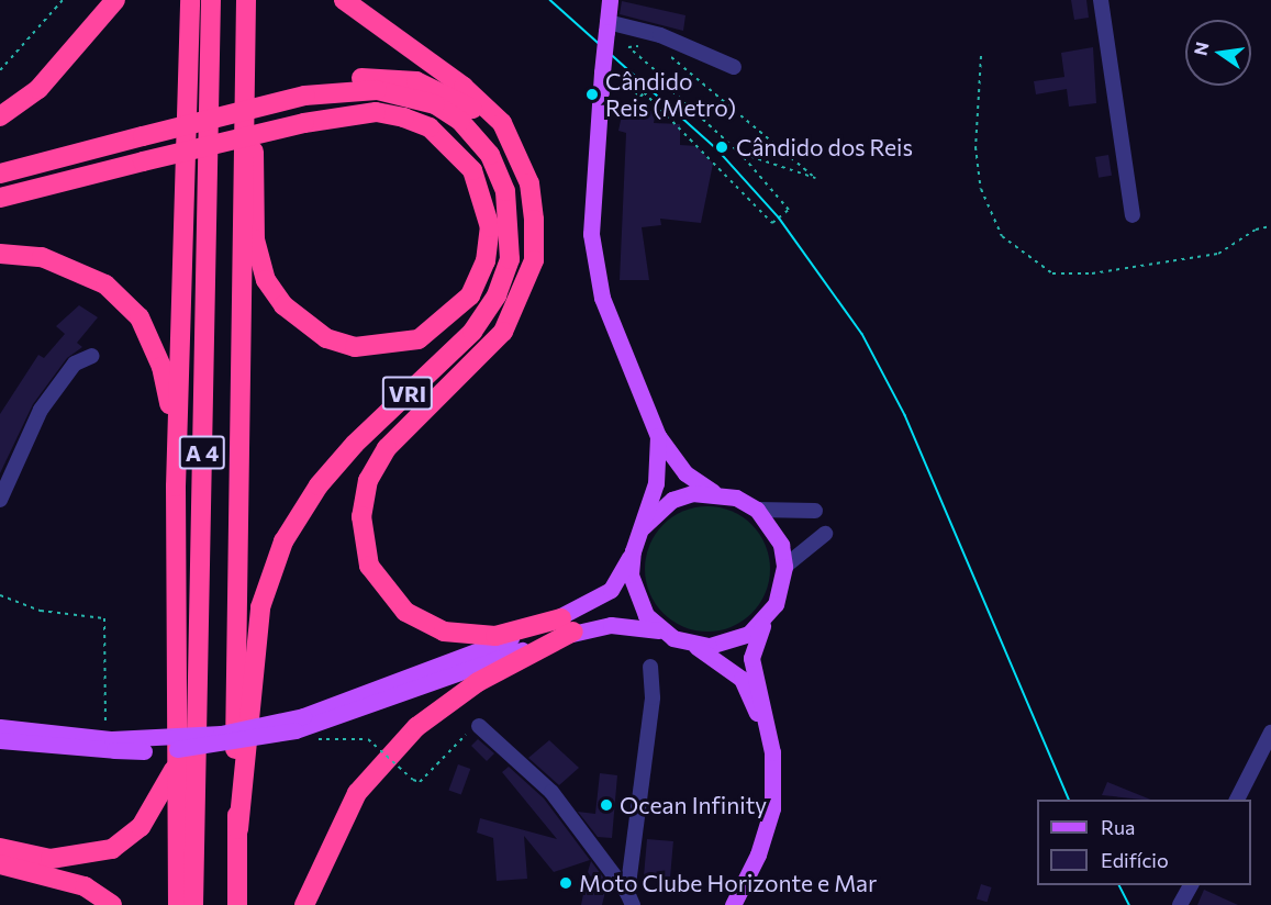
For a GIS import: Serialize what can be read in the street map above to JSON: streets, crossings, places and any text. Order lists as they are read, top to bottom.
{
  "streets": {
    "highway": ["VRI", "A 4"]
  },
  "crossings": [
    ["VRI", "A 4"]
  ],
  "places": [
    "Cândido Reis (Metro)",
    "Cândido dos Reis",
    "Ocean Infinity",
    "Moto Clube Horizonte e Mar"
  ],
  "legend": ["Rua", "Edifício"],
  "north": "left"
}
